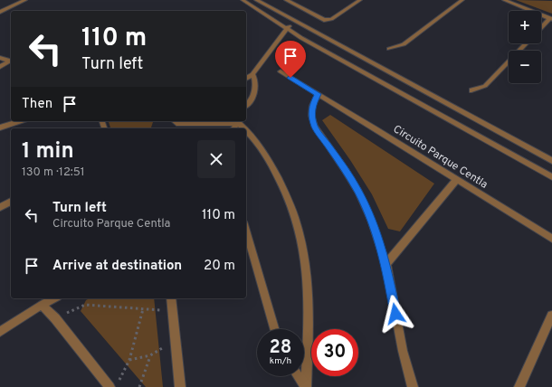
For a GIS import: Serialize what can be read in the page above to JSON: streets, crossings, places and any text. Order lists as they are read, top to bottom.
{
  "streets": {
    "street": ["Circuito Parque Centla"]
  },
  "page": {
    "map_buttons": ["+", "−"],
    "turn": ["110 m", "Turn left"],
    "then": "Then",
    "heading": ["1 min", "130 m · 12:51"],
    "list": [
      {
        "name": "Turn left",
        "note": "Circuito Parque Centla",
        "value": "110 m"
      },
      {
        "name": "Arrive at destination",
        "value": "20 m"
      }
    ],
    "speed": "28 km/h",
    "limit": "30"
  }
}
